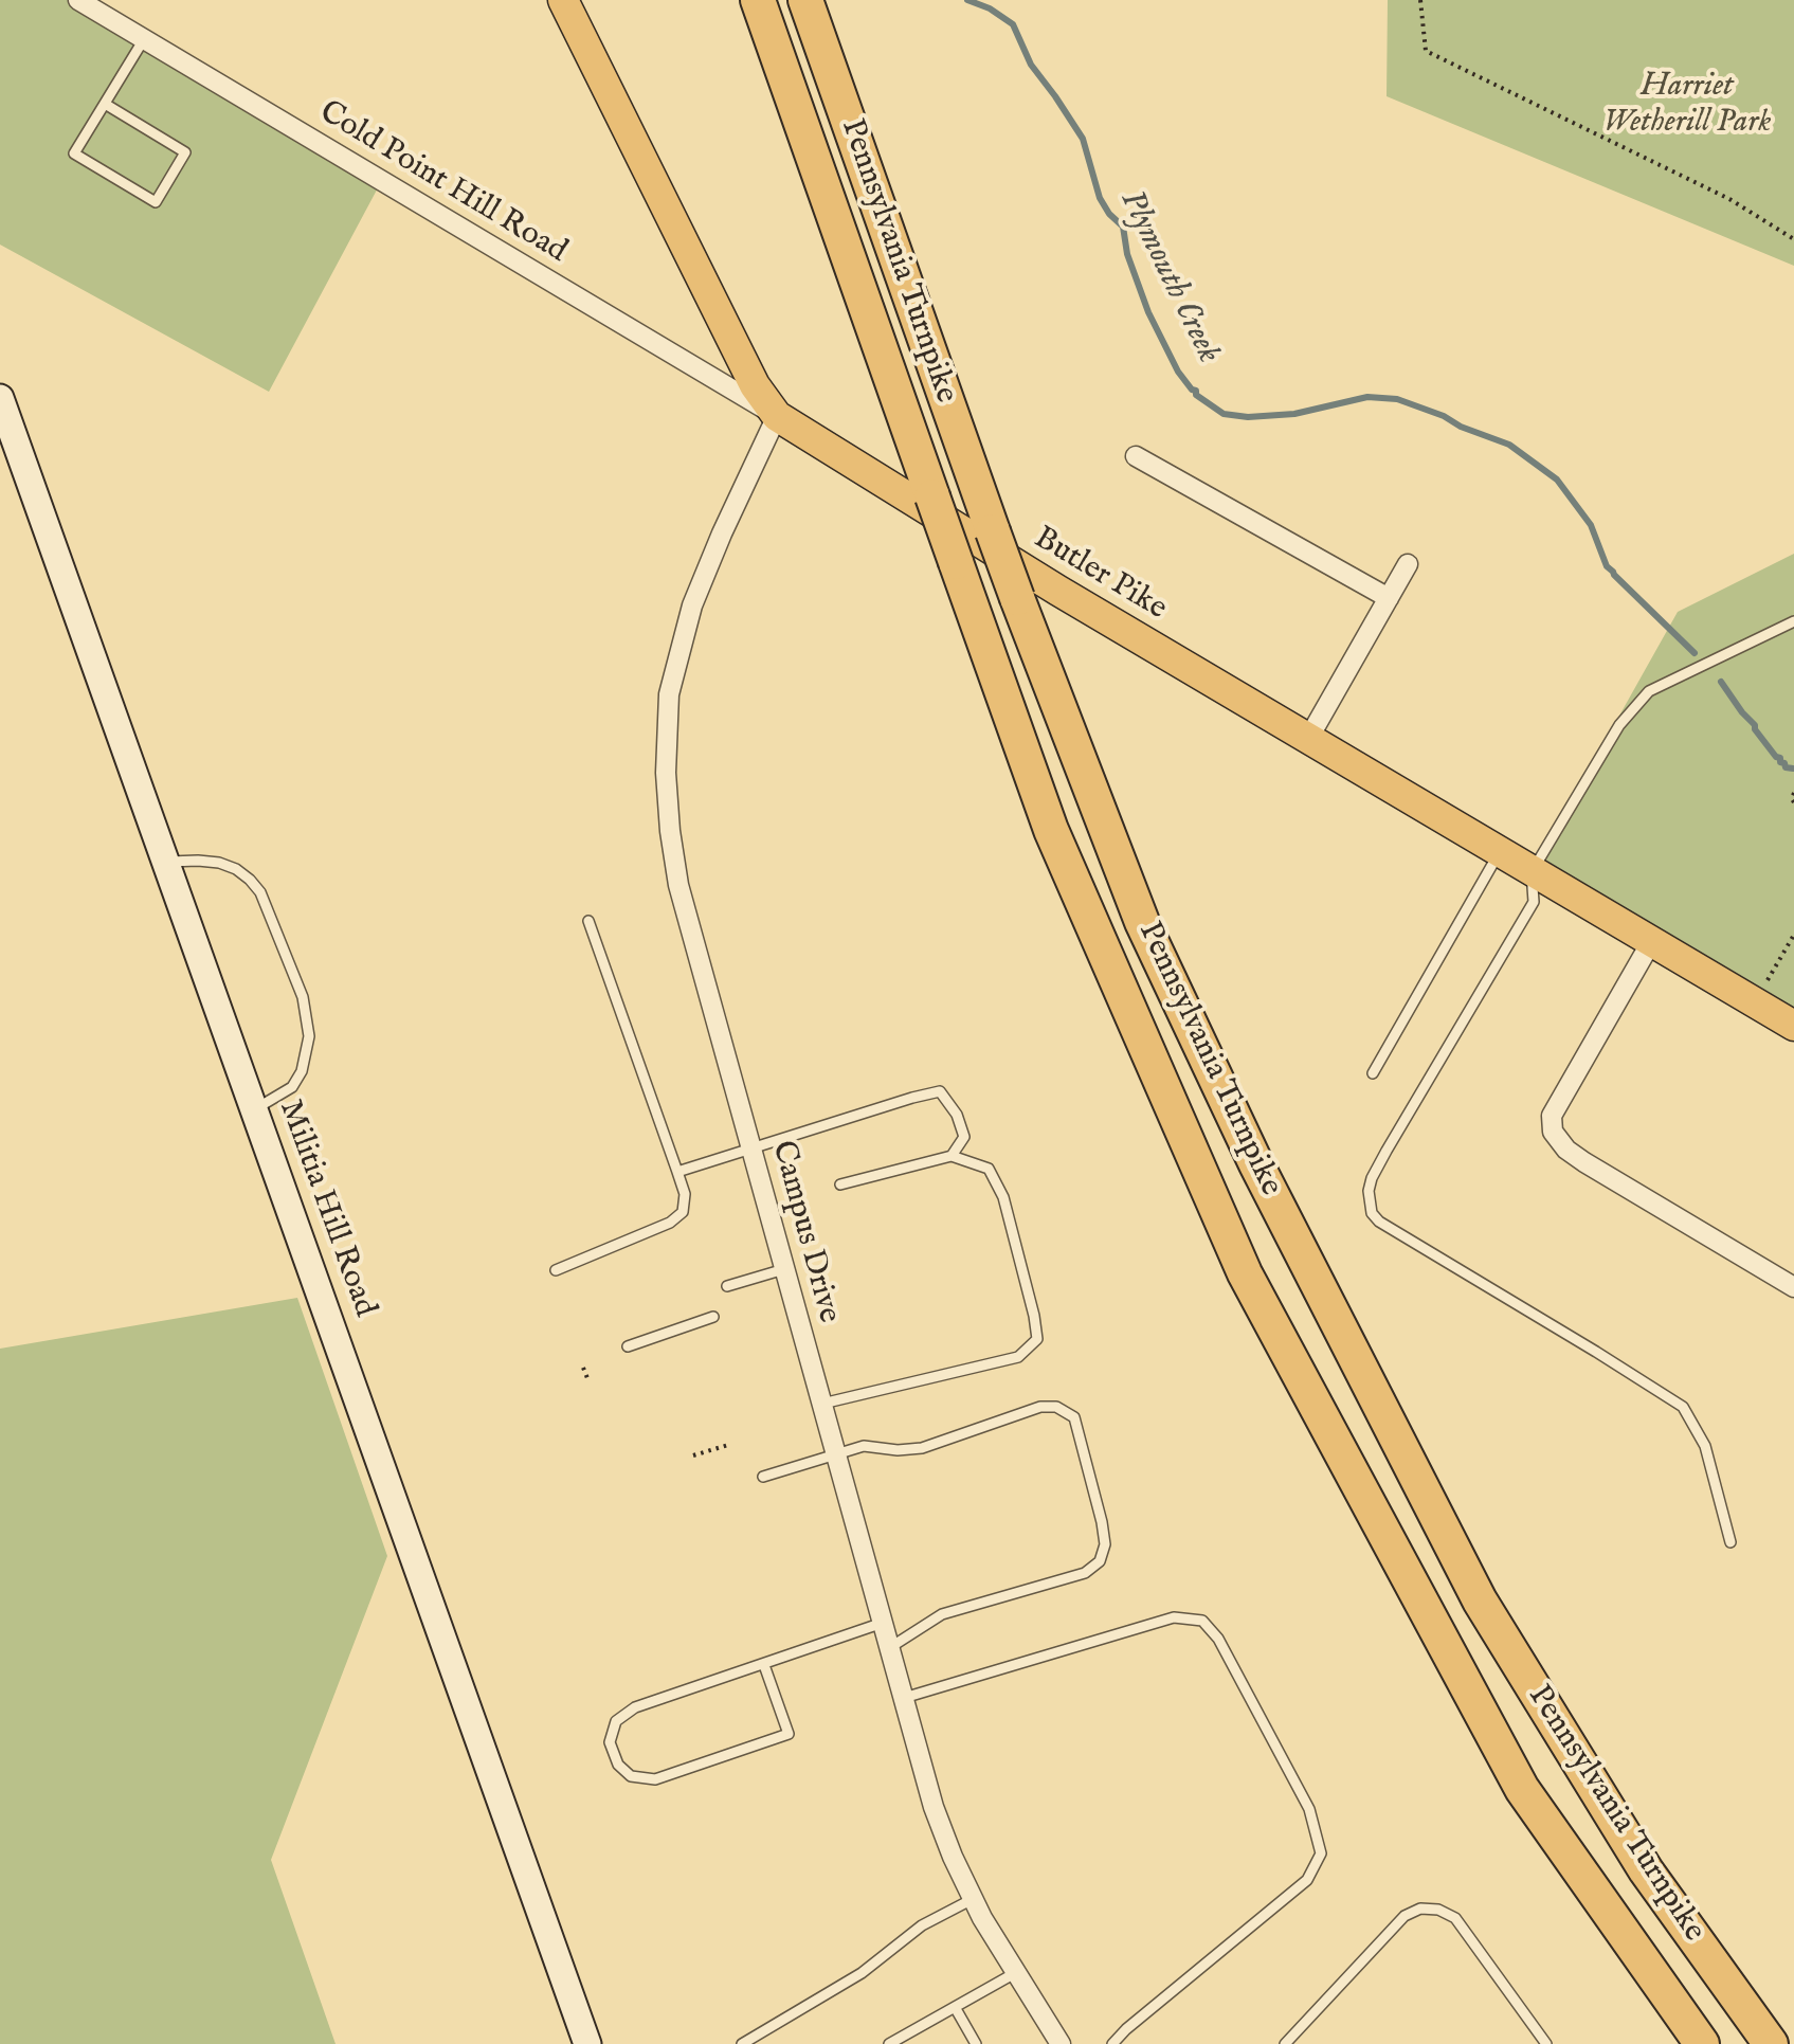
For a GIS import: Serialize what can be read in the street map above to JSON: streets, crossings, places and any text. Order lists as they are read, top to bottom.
{
  "streets": {
    "highway": ["Pennsylvania Turnpike"],
    "main road": ["Butler Pike"],
    "street": ["Cold Point Hill Road", "Militia Hill Road", "Campus Drive"]
  },
  "crossings": [
    ["Cold Point Hill Road", "Butler Pike"],
    ["Cold Point Hill Road", "Campus Drive"],
    ["Butler Pike", "Campus Drive"]
  ],
  "water": ["Plymouth Creek"],
  "parks": ["Harriet Wetherill Park"]
}
